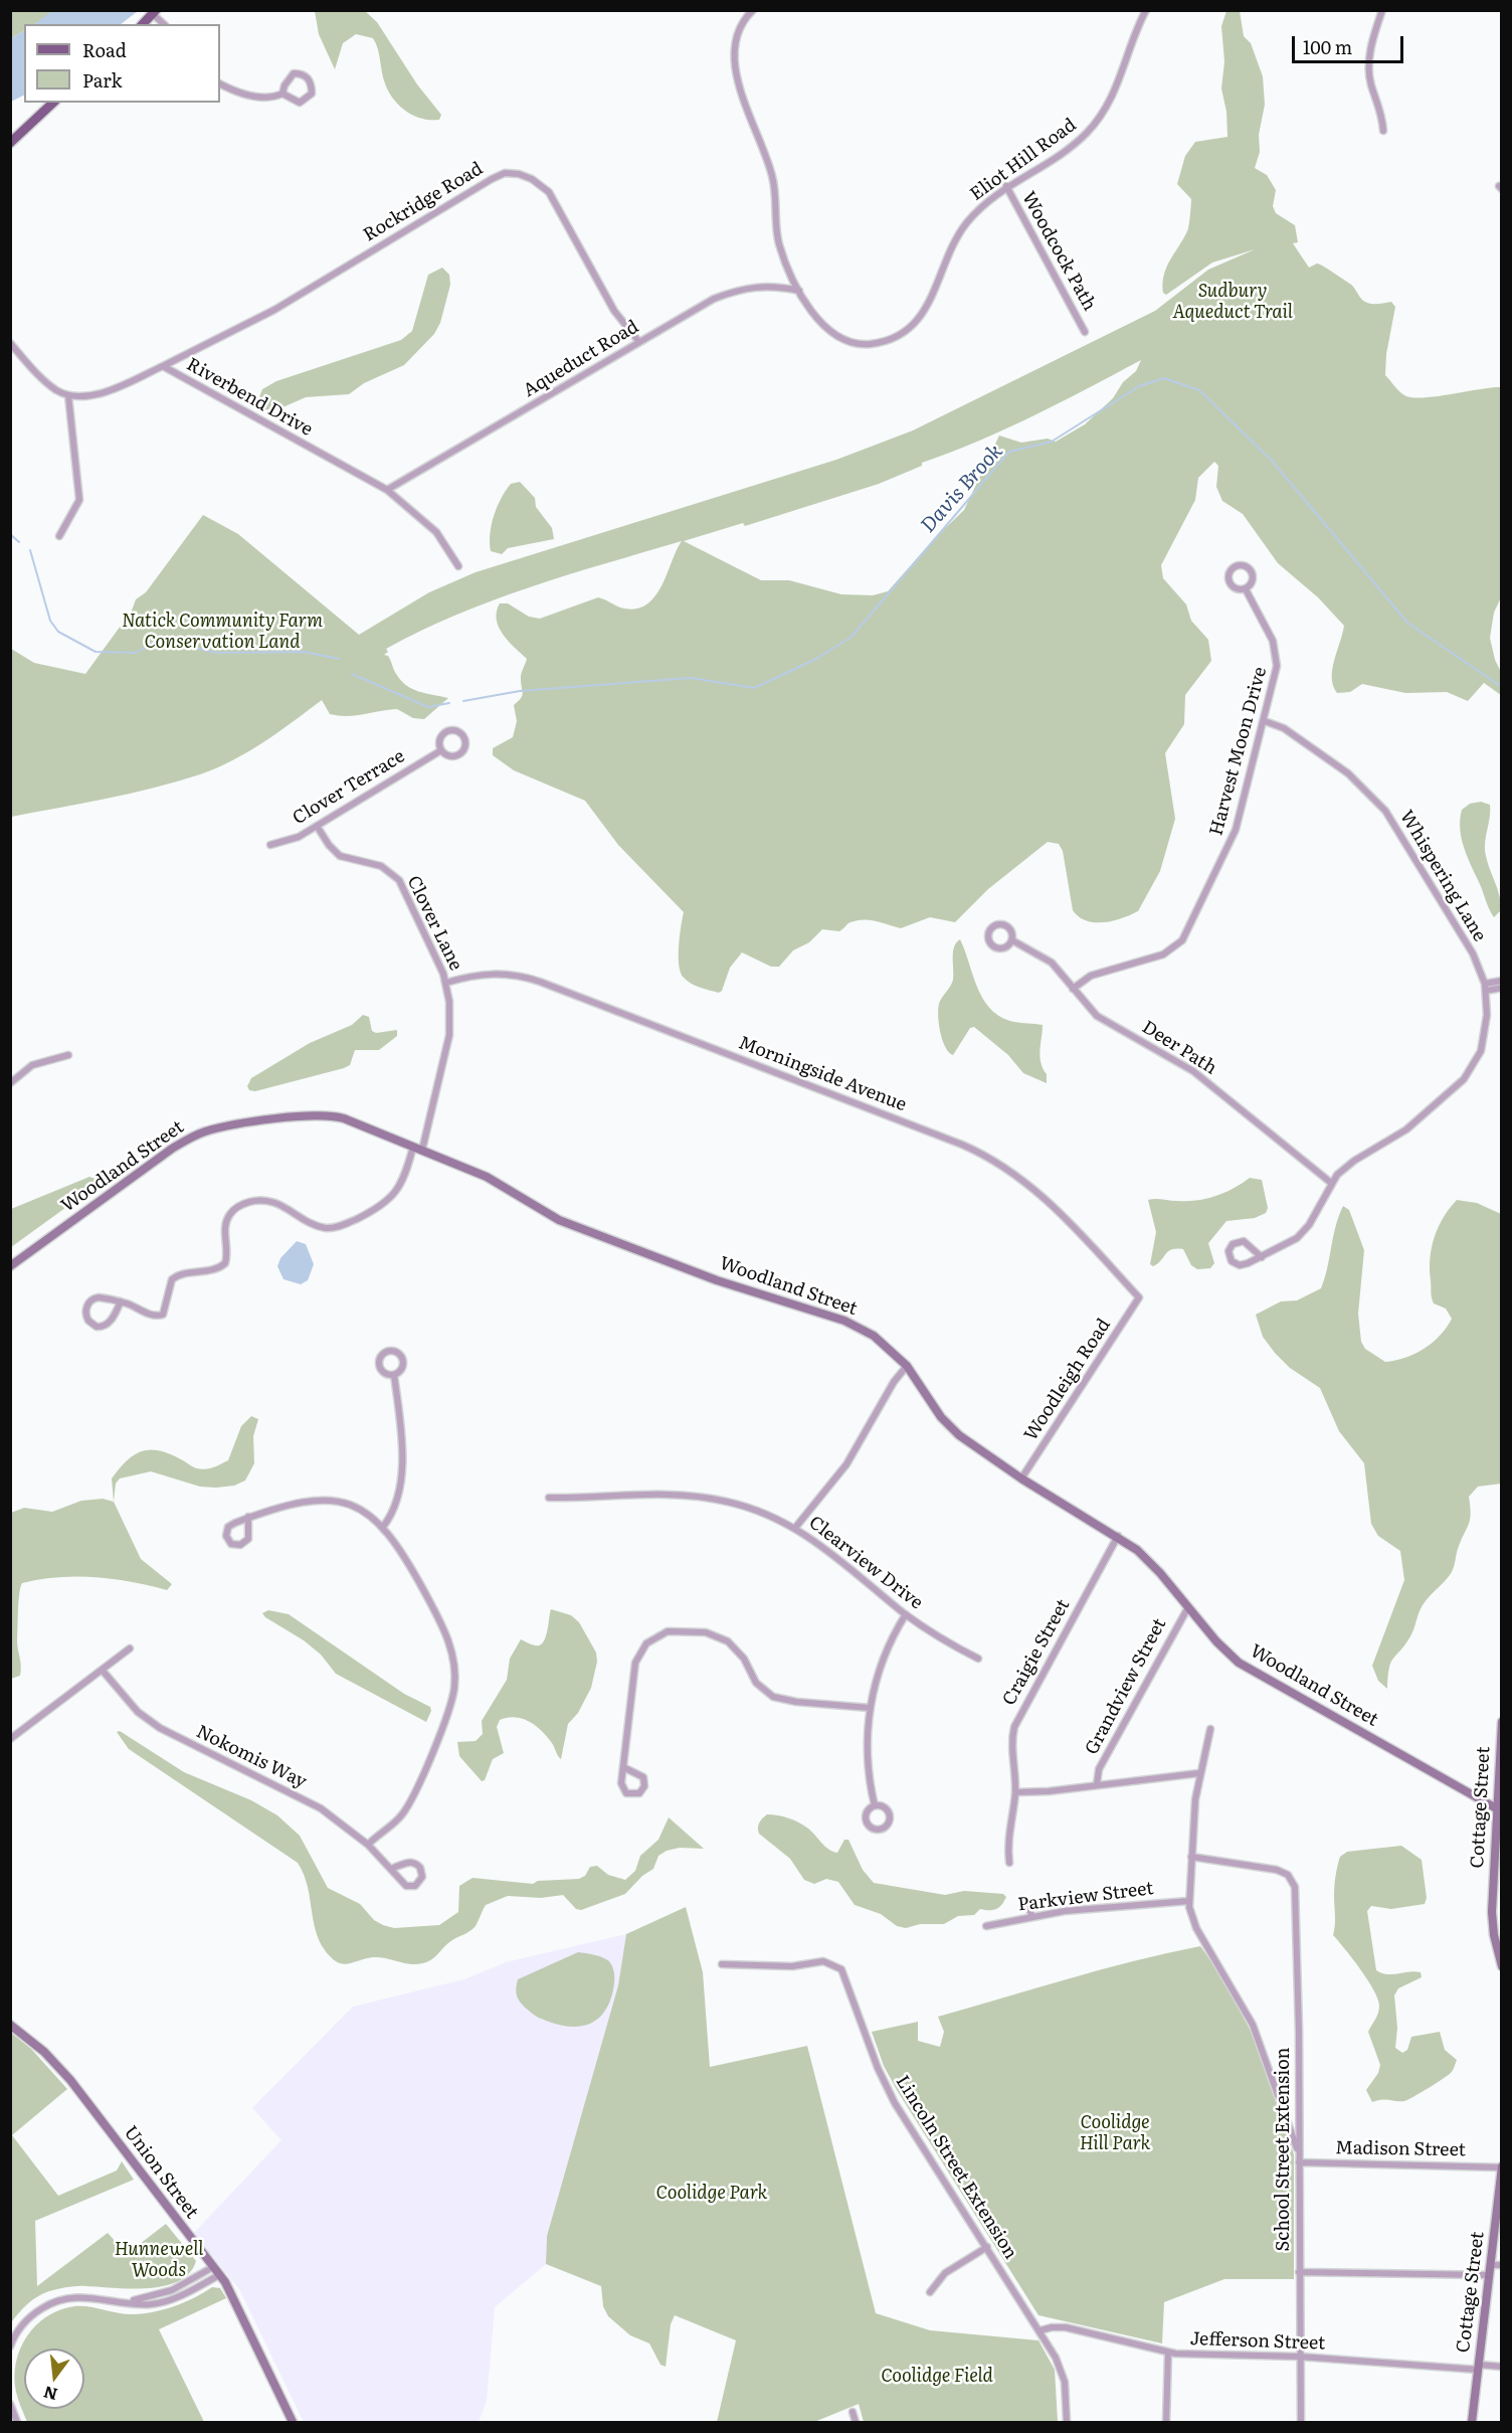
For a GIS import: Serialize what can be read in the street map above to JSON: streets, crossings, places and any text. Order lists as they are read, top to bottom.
{
  "streets": {
    "street": [
      "Eliot Hill Road",
      "Rockridge Road",
      "Woodcock Path",
      "Aqueduct Road",
      "Riverbend Drive",
      "Harvest Moon Drive",
      "Clover Terrace",
      "Whispering Lane",
      "Clover Lane",
      "Deer Path",
      "Morningside Avenue",
      "Woodland Street",
      "Woodleigh Road",
      "Clearview Drive",
      "Craigie Street",
      "Grandview Street",
      "Nokomis Way",
      "Cottage Street",
      "Parkview Street",
      "School Street Extension",
      "Madison Street",
      "Lincoln Street Extension",
      "Union Street",
      "Jefferson Street"
    ]
  },
  "crossings": [
    ["Eliot Hill Road", "Woodcock Path"],
    ["Eliot Hill Road", "Aqueduct Road"],
    ["Rockridge Road", "Aqueduct Road"],
    ["Rockridge Road", "Riverbend Drive"],
    ["Aqueduct Road", "Riverbend Drive"],
    ["Harvest Moon Drive", "Whispering Lane"],
    ["Harvest Moon Drive", "Deer Path"],
    ["Clover Terrace", "Clover Lane"],
    ["Whispering Lane", "Deer Path"],
    ["Clover Lane", "Morningside Avenue"],
    ["Clover Lane", "Woodland Street"],
    ["Morningside Avenue", "Woodleigh Road"],
    ["Woodland Street", "Woodleigh Road"],
    ["Woodland Street", "Craigie Street"],
    ["Woodland Street", "Grandview Street"],
    ["Woodland Street", "Cottage Street"],
    ["Cottage Street", "Madison Street"],
    ["Cottage Street", "Jefferson Street"],
    ["School Street Extension", "Madison Street"],
    ["School Street Extension", "Jefferson Street"],
    ["Lincoln Street Extension", "Jefferson Street"]
  ],
  "water": ["Davis Brook"],
  "parks": [
    "Sudbury Aqueduct Trail",
    "Natick Community Farm Conservation Land",
    "Coolidge Hill Park",
    "Coolidge Park",
    "Hunnewell Woods",
    "Coolidge Field"
  ],
  "legend": ["Road", "Park"],
  "scale_bar": "100 m",
  "north": "bottom"
}
